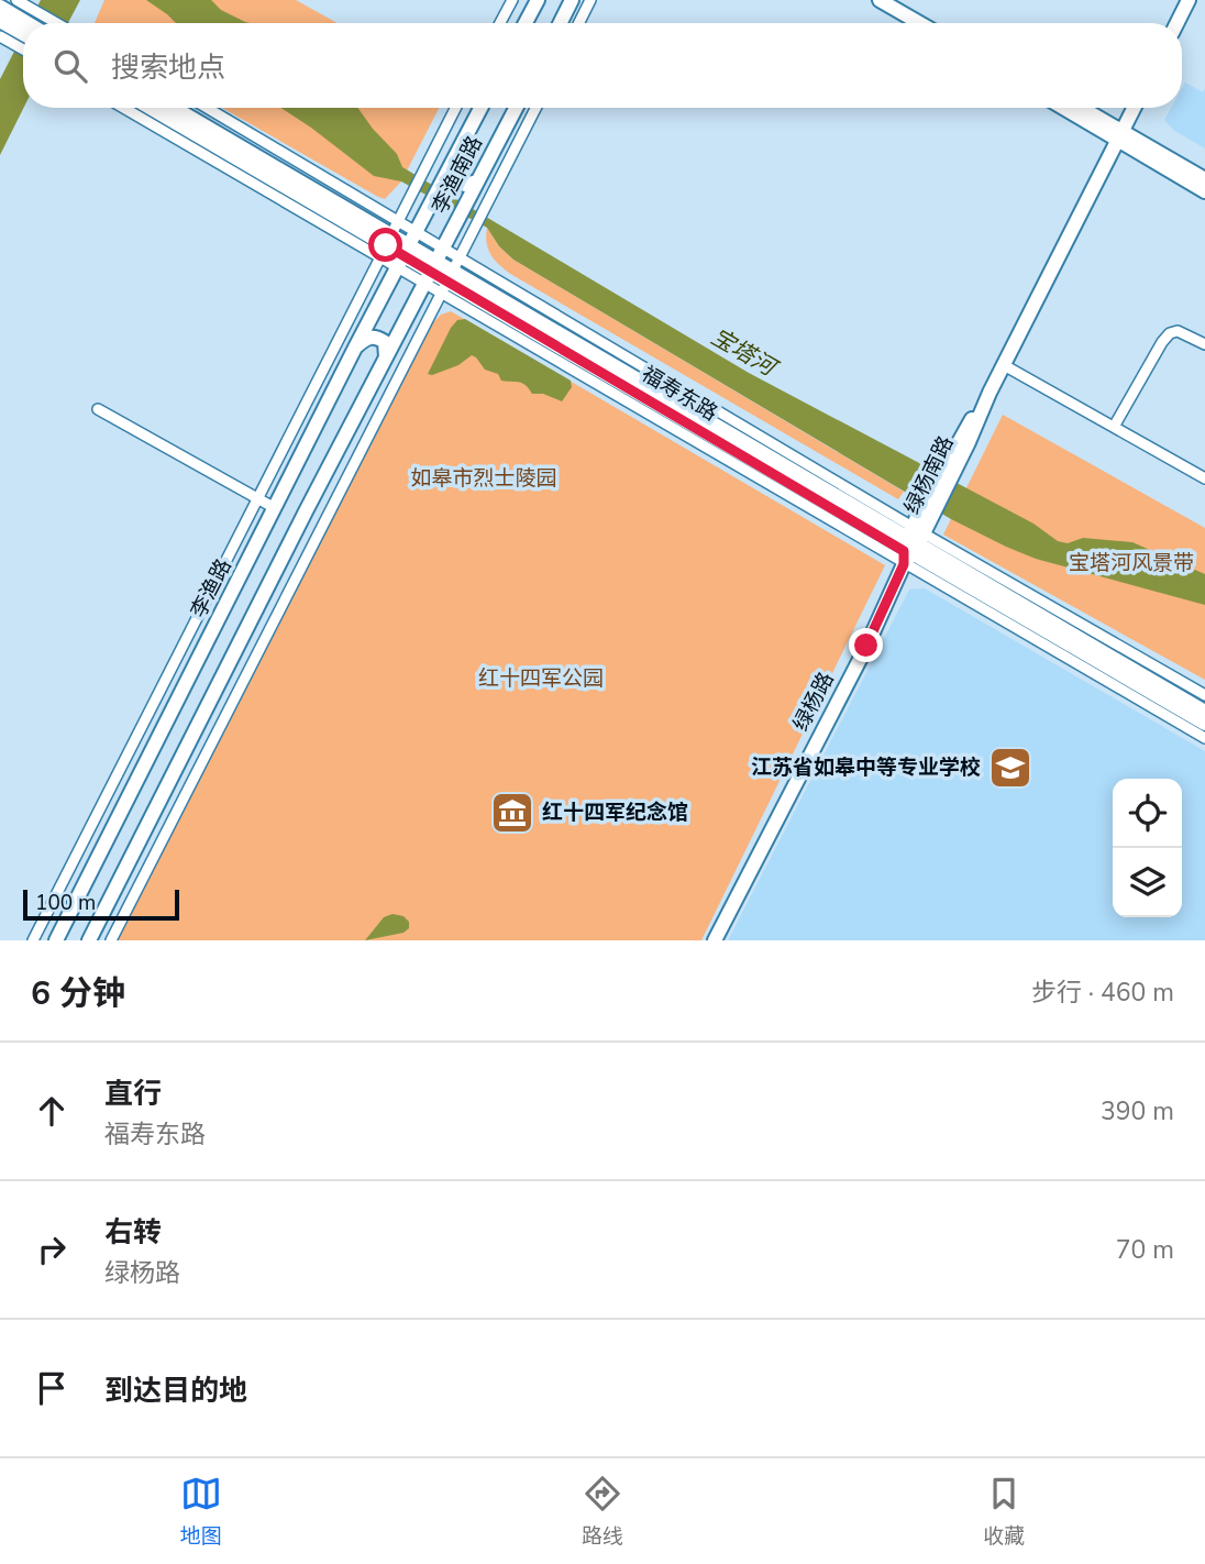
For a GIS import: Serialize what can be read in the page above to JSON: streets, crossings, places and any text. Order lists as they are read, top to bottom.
{
  "streets": {
    "main road": [
      "李渔南路",
      "福寿东路",
      "绿杨南路",
      "李渔路",
      "绿杨路"
    ]
  },
  "crossings": [
    ["李渔南路", "福寿东路"],
    ["李渔南路", "李渔路"],
    ["福寿东路", "绿杨南路"],
    ["福寿东路", "李渔路"],
    ["福寿东路", "绿杨路"],
    ["绿杨南路", "绿杨路"]
  ],
  "water": ["宝塔河"],
  "parks": ["如皋市烈士陵园", "宝塔河风景带", "红十四军公园"],
  "places": {
    "school or university": ["江苏省如皋中等专业学校"],
    "museum": ["红十四军纪念馆"]
  },
  "scale_bar": "100 m",
  "page": {
    "search": "搜索地点",
    "scale": "100 m",
    "heading": ["6 分钟", "步行 · 460 m"],
    "list": [
      ["直行", "福寿东路", "390 m"],
      ["右转", "绿杨路", "70 m"],
      "到达目的地"
    ],
    "nav": ["地图", "路线", "收藏"]
  }
}
